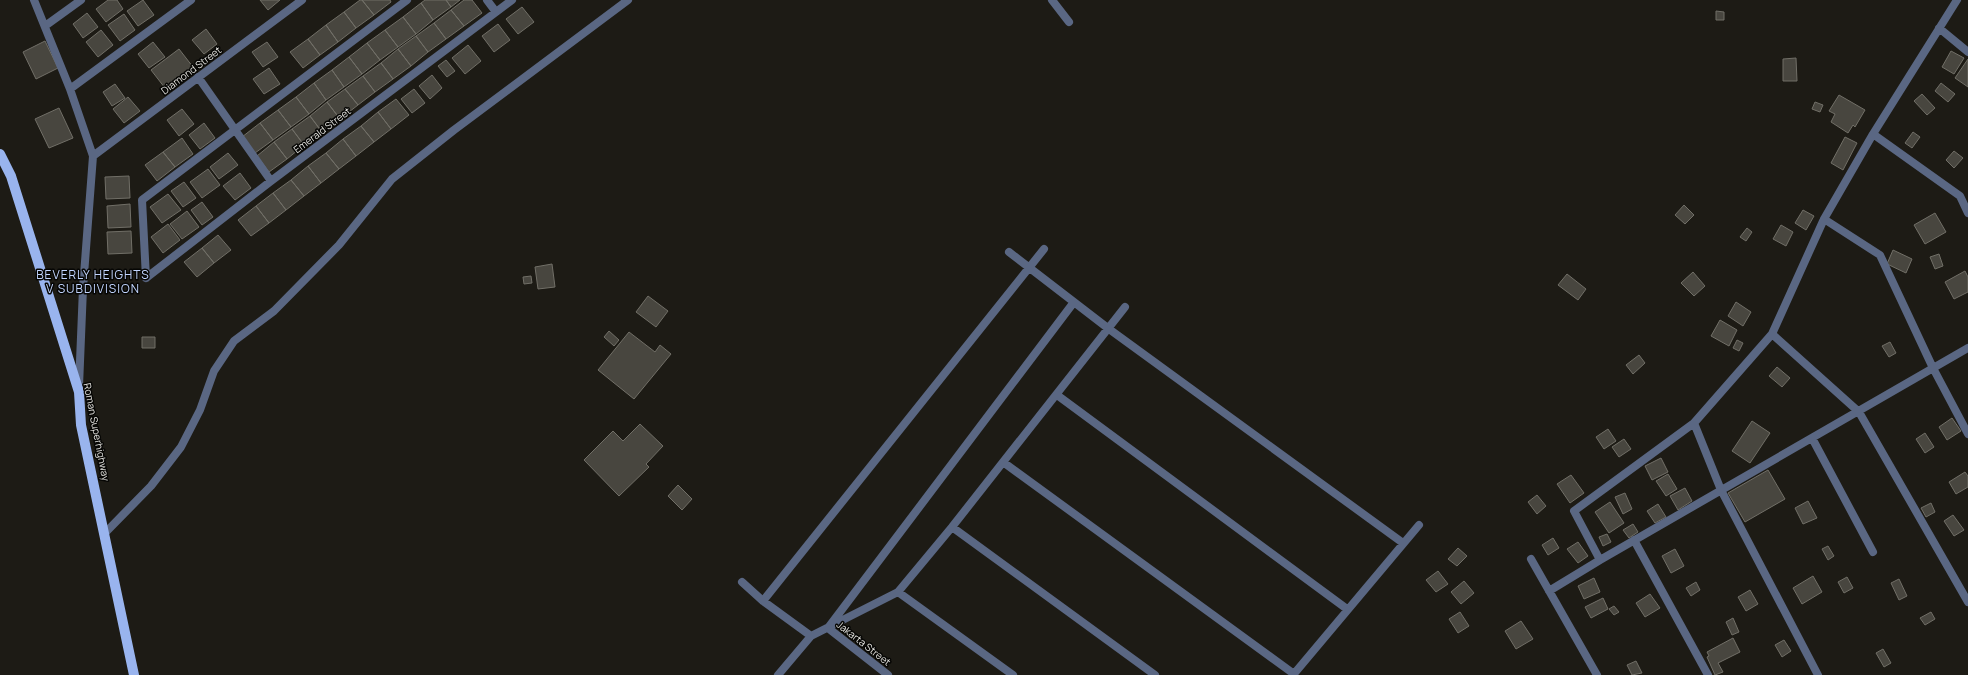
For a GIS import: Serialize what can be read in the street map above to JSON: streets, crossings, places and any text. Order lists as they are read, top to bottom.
{
  "streets": {
    "main road": ["Roman Superhighway"],
    "street": ["Diamond Street", "Emerald Street", "Jakarta Street"]
  },
  "districts": ["BEVERLY HEIGHTS V SUBDIVISION"]
}
